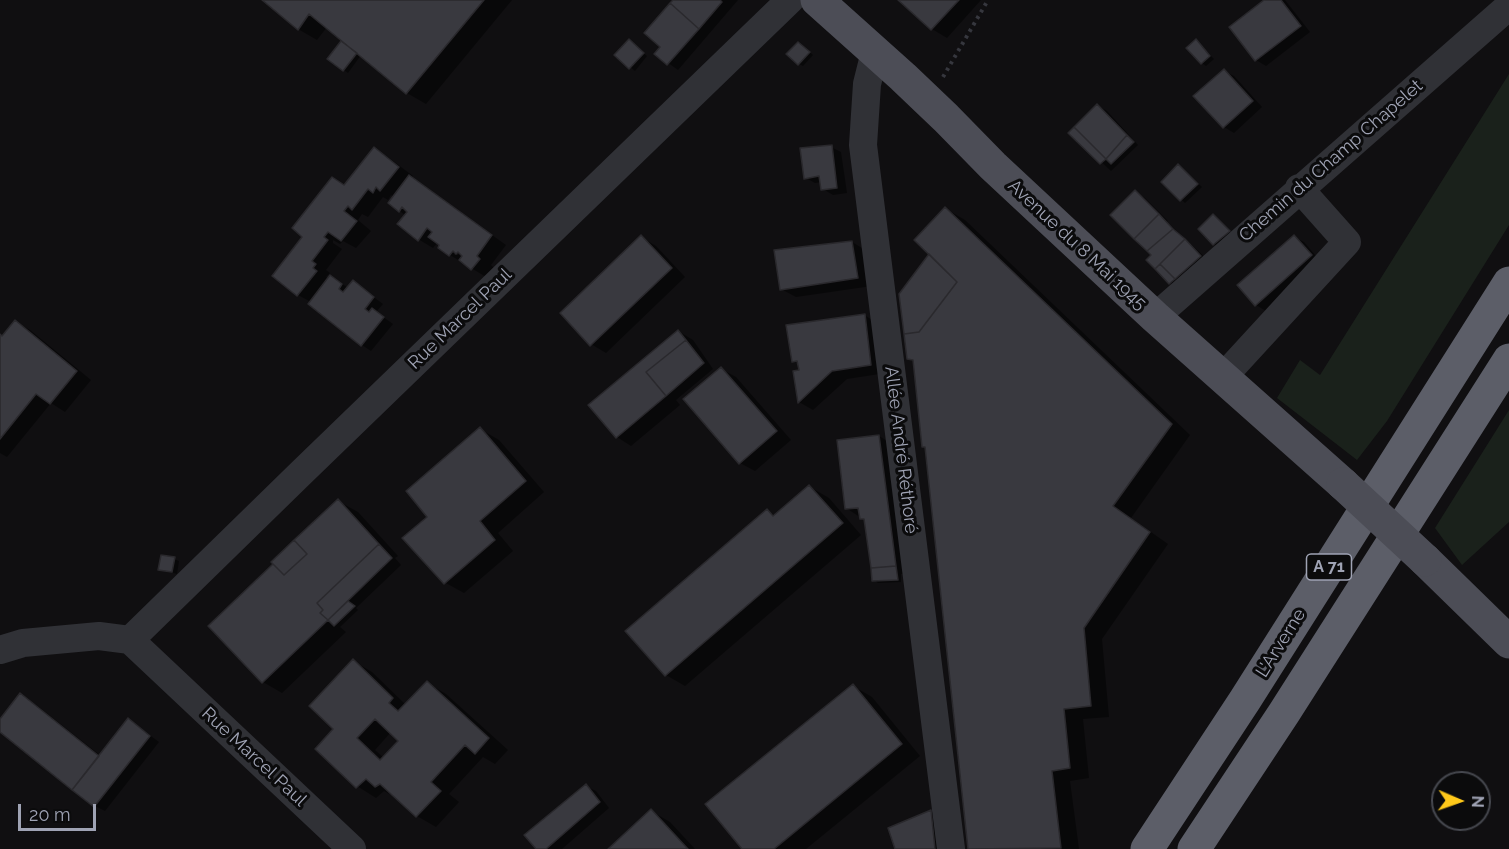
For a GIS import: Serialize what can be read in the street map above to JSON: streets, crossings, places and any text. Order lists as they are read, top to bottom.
{
  "streets": {
    "highway": ["A 71", "L'Arverne"],
    "main road": ["Avenue du 8 Mai 1945"],
    "street": ["Chemin du Champ Chapelet", "Rue Marcel Paul", "Allée André Réthoré"]
  },
  "crossings": [
    ["Chemin du Champ Chapelet", "Avenue du 8 Mai 1945"],
    ["Avenue du 8 Mai 1945", "Allée André Réthoré"]
  ],
  "scale_bar": "20 m",
  "north": "right"
}
